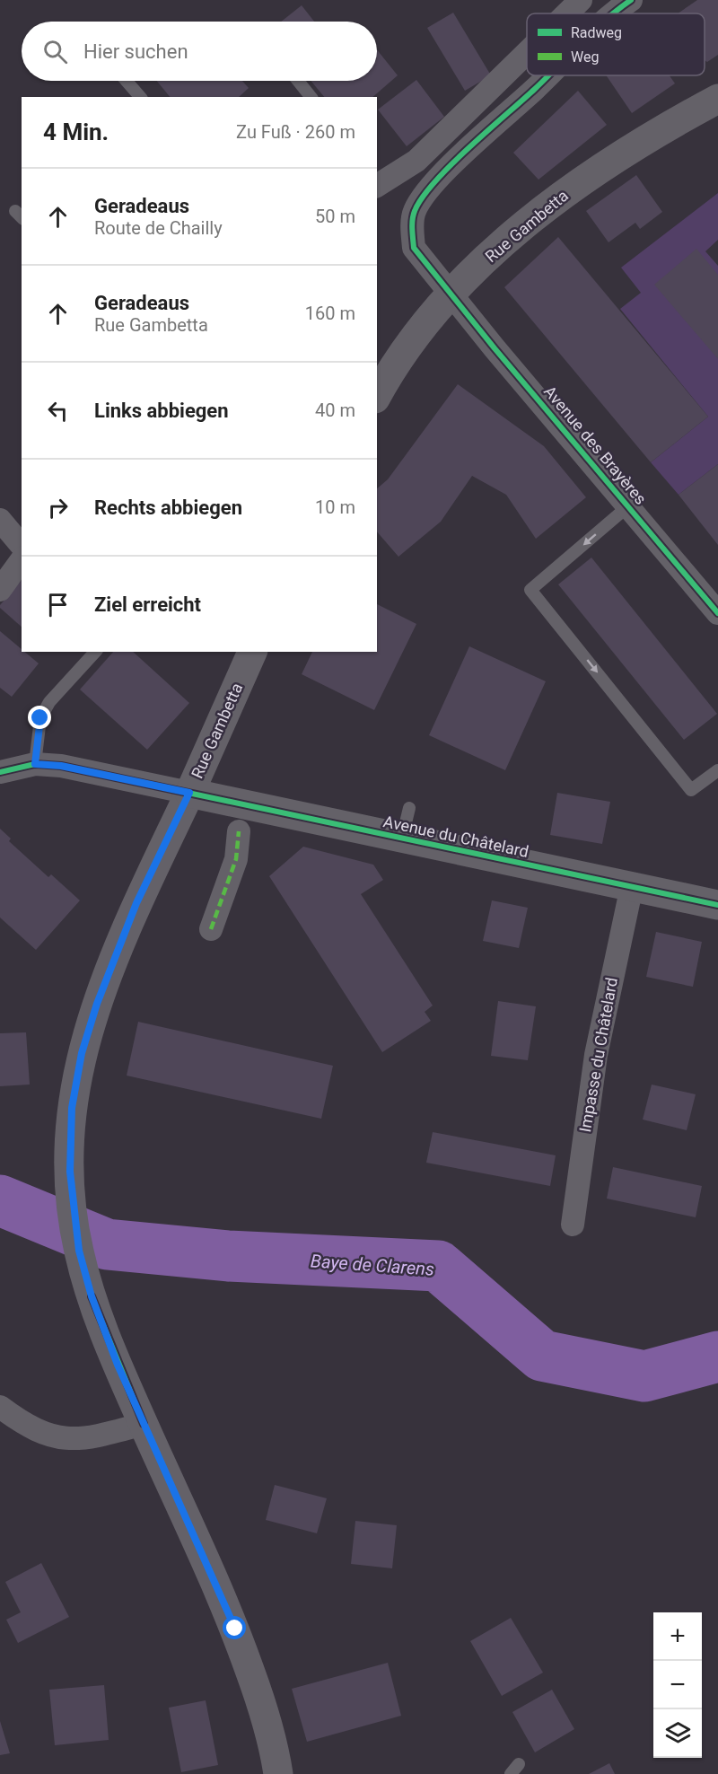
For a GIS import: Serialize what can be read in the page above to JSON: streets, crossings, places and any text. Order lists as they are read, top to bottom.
{
  "streets": {
    "main road": ["Rue Gambetta", "Avenue du Châtelard"],
    "street": ["Avenue des Brayères", "Impasse du Châtelard"]
  },
  "crossings": [
    ["Rue Gambetta", "Avenue des Brayères"],
    ["Rue Gambetta", "Avenue du Châtelard"],
    ["Avenue du Châtelard", "Impasse du Châtelard"]
  ],
  "water": ["Baye de Clarens"],
  "legend": ["Radweg", "Weg"],
  "page": {
    "search": "Hier suchen",
    "heading": ["4 Min.", "Zu Fuß · 260 m"],
    "list": [
      ["Geradeaus", "Route de Chailly", "50 m"],
      ["Geradeaus", "Rue Gambetta", "160 m"],
      ["Links abbiegen", "40 m"],
      ["Rechts abbiegen", "10 m"],
      "Ziel erreicht"
    ],
    "map_buttons": ["+", "−"]
  }
}
